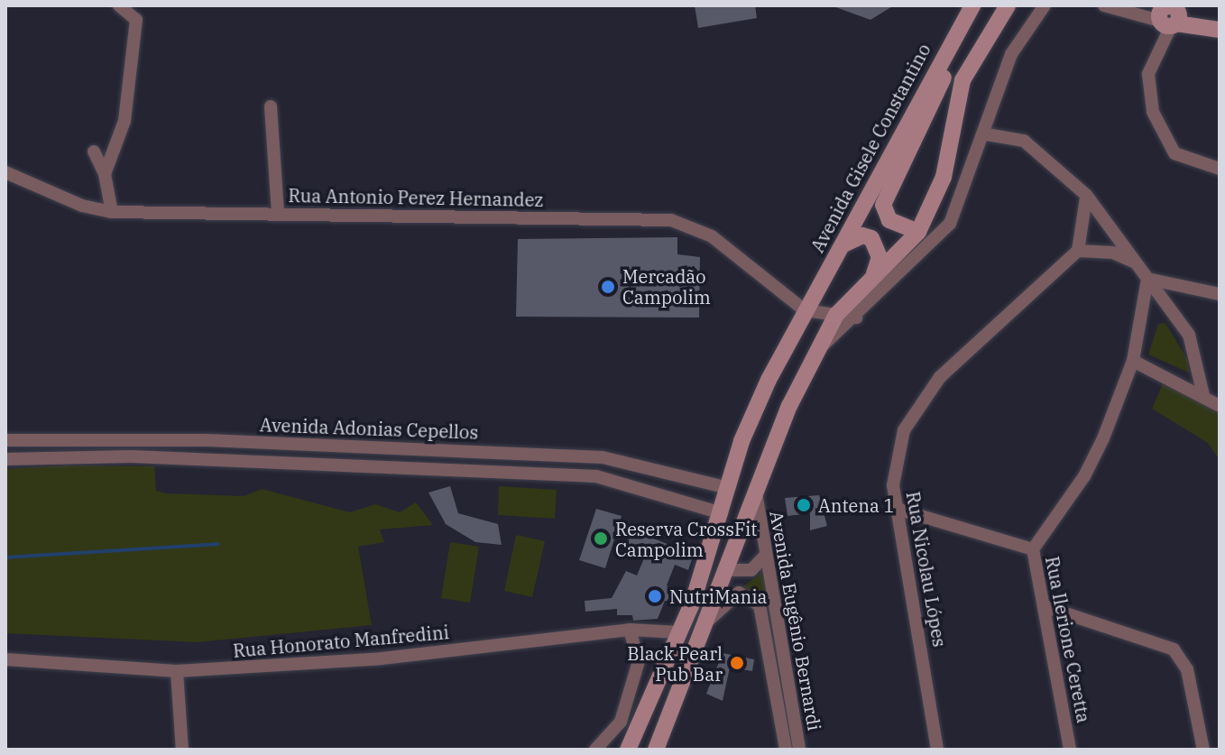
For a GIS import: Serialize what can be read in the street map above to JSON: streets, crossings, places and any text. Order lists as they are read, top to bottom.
{
  "streets": {
    "main road": ["Avenida Gisele Constantino"],
    "street": [
      "Rua Antonio Perez Hernandez",
      "Avenida Adonias Cepellos",
      "Rua Nicolau Lópes",
      "Avenida Eugênio Bernardi",
      "Rua Ilerione Ceretta",
      "Rua Honorato Manfredini"
    ]
  },
  "crossings": [
    ["Avenida Gisele Constantino", "Rua Antonio Perez Hernandez"],
    ["Avenida Gisele Constantino", "Avenida Adonias Cepellos"],
    ["Avenida Gisele Constantino", "Rua Honorato Manfredini"],
    ["Rua Nicolau Lópes", "Rua Ilerione Ceretta"]
  ],
  "places": [
    "Mercadão Campolim",
    "Antena 1",
    "Reserva CrossFit Campolim",
    "NutriMania",
    "Black Pearl Pub Bar"
  ]
}
